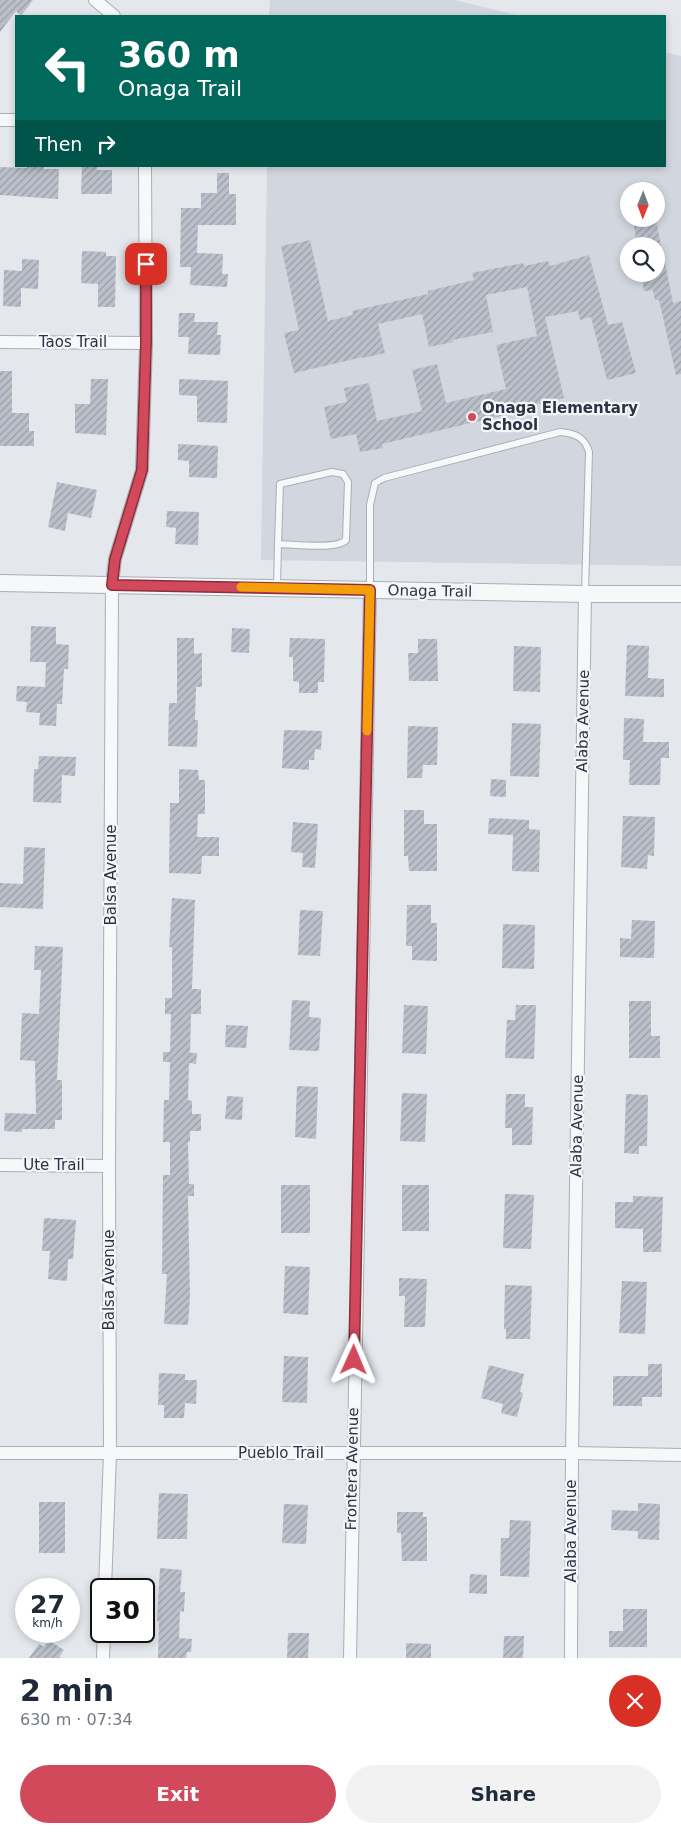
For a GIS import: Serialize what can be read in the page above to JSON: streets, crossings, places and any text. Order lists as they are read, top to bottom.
{
  "streets": {
    "street": [
      "Taos Trail",
      "Onaga Trail",
      "Alaba Avenue",
      "Balsa Avenue",
      "Ute Trail",
      "Pueblo Trail",
      "Frontera Avenue"
    ]
  },
  "crossings": [
    ["Taos Trail", "Balsa Avenue"],
    ["Onaga Trail", "Alaba Avenue"],
    ["Onaga Trail", "Balsa Avenue"],
    ["Onaga Trail", "Frontera Avenue"],
    ["Alaba Avenue", "Pueblo Trail"],
    ["Balsa Avenue", "Ute Trail"],
    ["Balsa Avenue", "Pueblo Trail"],
    ["Pueblo Trail", "Frontera Avenue"]
  ],
  "places": ["Onaga Elementary School"],
  "north": "bottom",
  "page": {
    "turn": ["360 m", "Onaga Trail"],
    "then": "Then",
    "speed": "27 km/h",
    "limit": "30",
    "heading": ["2 min", "630 m · 07:34"],
    "buttons": ["Exit", "Share"]
  }
}
